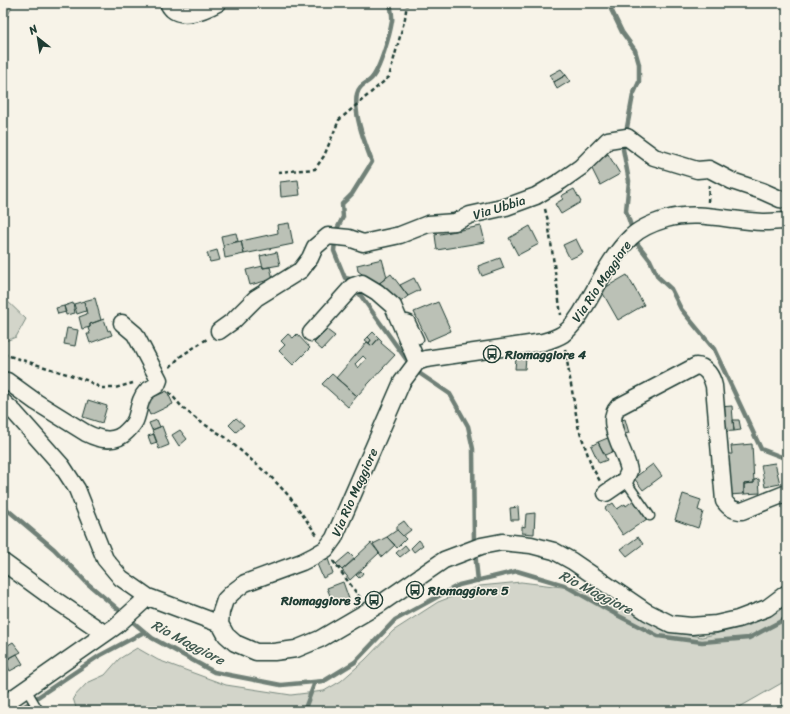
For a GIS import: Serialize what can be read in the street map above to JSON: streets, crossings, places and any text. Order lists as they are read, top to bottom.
{
  "streets": {
    "street": ["Via Ubbia", "Via Rio Maggiore"]
  },
  "water": ["Rio Maggiore"],
  "places": {
    "bus stop": ["Riomaggiore 4", "Riomaggiore 5", "Riomaggiore 3"]
  },
  "north": "top left"
}
